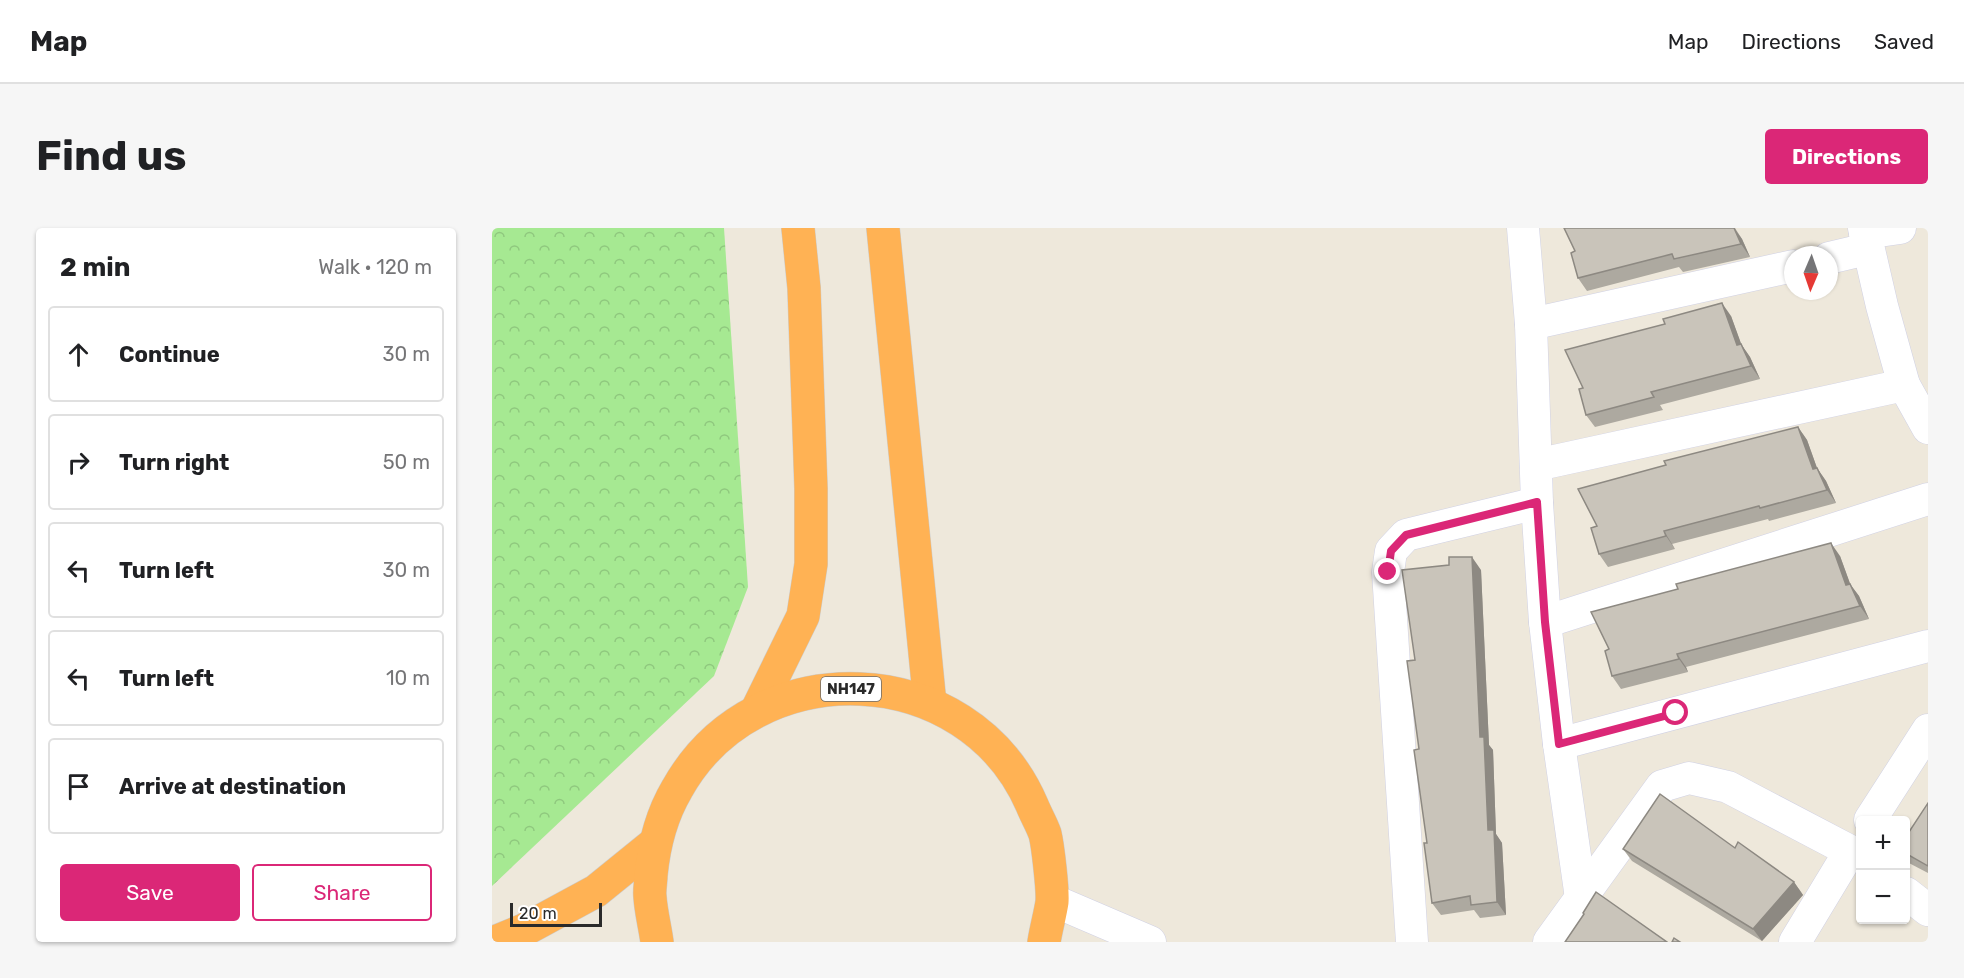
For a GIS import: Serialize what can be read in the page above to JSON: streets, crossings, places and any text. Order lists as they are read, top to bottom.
{
  "streets": {
    "highway": ["NH147"]
  },
  "scale_bar": "20 m",
  "north": "bottom",
  "page": {
    "header": "Map",
    "nav": ["Map", "Directions", "Saved"],
    "buttons": [
      "Directions",
      ["Save", "Share"]
    ],
    "title": "Find us",
    "heading": ["2 min", "Walk · 120 m"],
    "list": [
      ["Continue", "30 m"],
      ["Turn right", "50 m"],
      ["Turn left", "30 m"],
      ["Turn left", "10 m"],
      "Arrive at destination"
    ],
    "map_buttons": ["+", "−"],
    "scale": "20 m"
  }
}
